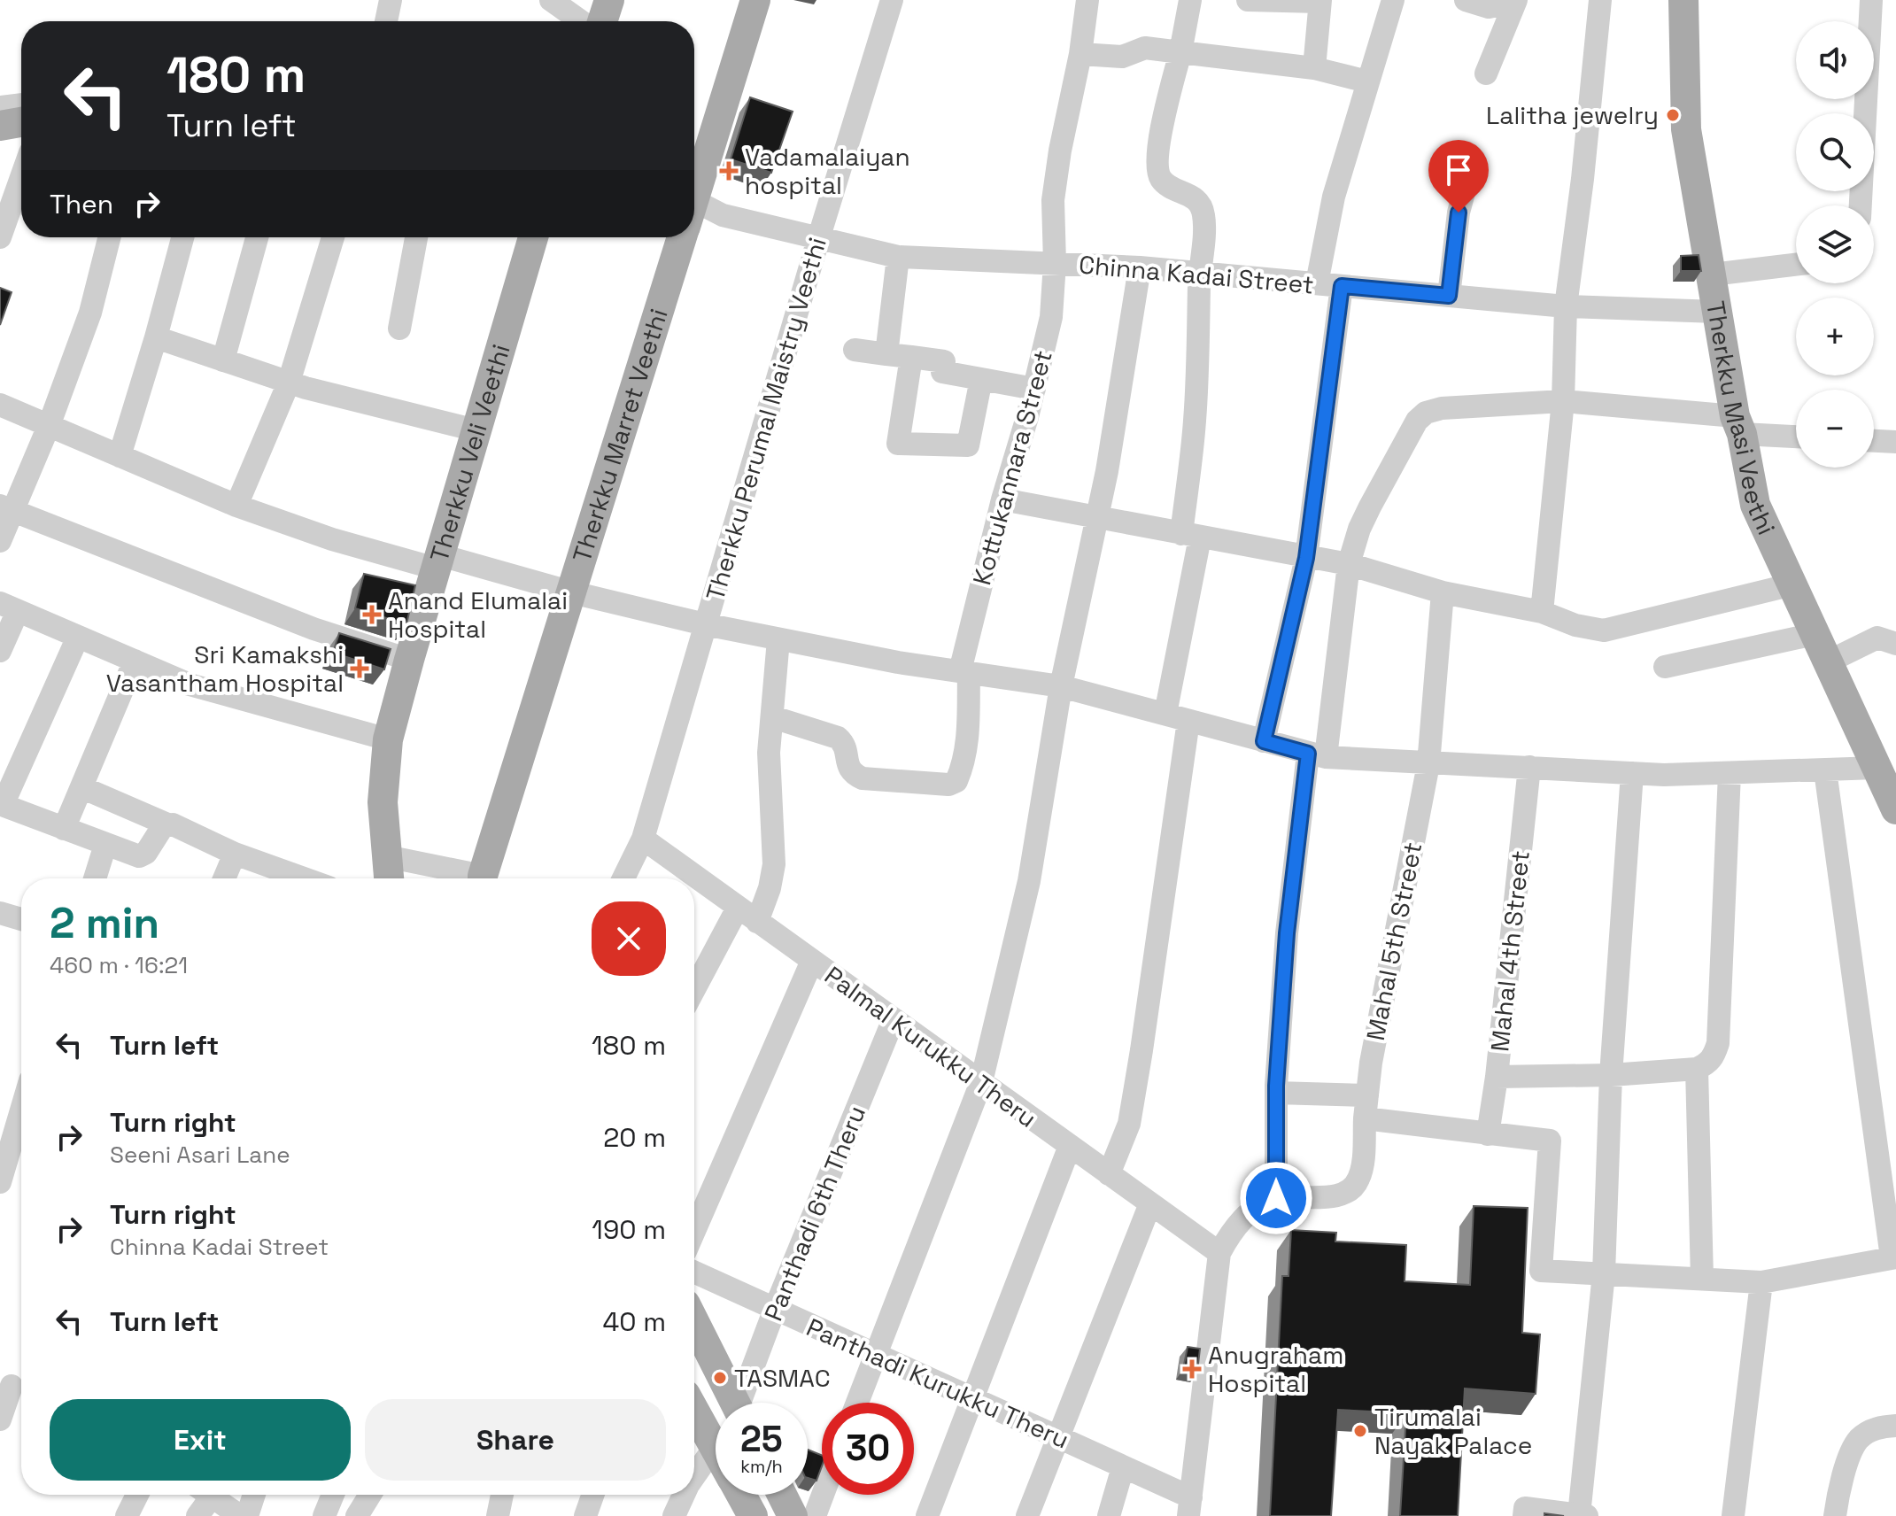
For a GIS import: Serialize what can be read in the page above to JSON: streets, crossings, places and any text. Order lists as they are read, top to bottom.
{
  "streets": {
    "main road": ["Therkku Masi Veethi", "Therkku Marret Veethi", "Therkku Veli Veethi"],
    "street": [
      "Chinna Kadai Street",
      "Therkku Perumal Maistry Veethi",
      "Kottukannara Street",
      "Mahal 5th Street",
      "Mahal 4th Street",
      "Palmal Kurukku Theru",
      "Panthadi 6th Theru",
      "Panthadi Kurukku Theru"
    ]
  },
  "crossings": [
    ["Chinna Kadai Street", "Therkku Masi Veethi"],
    ["Chinna Kadai Street", "Therkku Perumal Maistry Veethi"],
    ["Chinna Kadai Street", "Kottukannara Street"],
    ["Therkku Perumal Maistry Veethi", "Palmal Kurukku Theru"],
    ["Palmal Kurukku Theru", "Panthadi 6th Theru"],
    ["Panthadi 6th Theru", "Panthadi Kurukku Theru"]
  ],
  "places": {
    "other": ["Lalitha jewelry", "TASMAC", "Tirumalai Nayak Palace"],
    "health": [
      "Vadamalaiyan hospital",
      "Anand Elumalai Hospital",
      "Sri Kamakshi Vasantham Hospital",
      "Anugraham Hospital"
    ]
  },
  "page": {
    "map_buttons": ["+", "−"],
    "turn": ["180 m", "Turn left"],
    "then": "Then",
    "heading": ["2 min", "460 m · 16:21"],
    "list": [
      {
        "name": "Turn left",
        "value": "180 m"
      },
      {
        "name": "Turn right",
        "note": "Seeni Asari Lane",
        "value": "20 m"
      },
      {
        "name": "Turn right",
        "note": "Chinna Kadai Street",
        "value": "190 m"
      },
      {
        "name": "Turn left",
        "value": "40 m"
      }
    ],
    "buttons": ["Exit", "Share"],
    "speed": "25 km/h",
    "limit": "30"
  }
}
